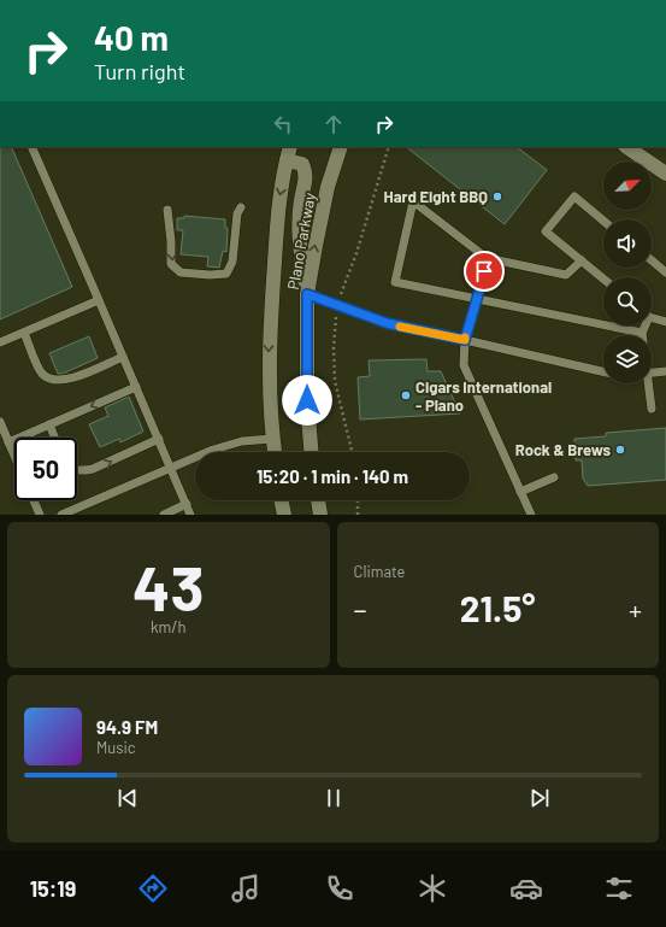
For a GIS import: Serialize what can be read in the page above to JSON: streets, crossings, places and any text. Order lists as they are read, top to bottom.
{
  "streets": {
    "main road": ["Plano Parkway"]
  },
  "places": ["Hard Eight BBQ", "Cigars International - Plano", "Rock & Brews"],
  "north": "top right",
  "page": {
    "turn": ["40 m", "Turn right"],
    "limit": "50",
    "trip": "15:20 · 1 min · 140 m",
    "tile": [
      ["43", "km/h"],
      "Climate"
    ],
    "heat": ["−", "21.5°", "+"],
    "song": ["94.9 FM", "Music"],
    "tabs": "15:19"
  }
}
